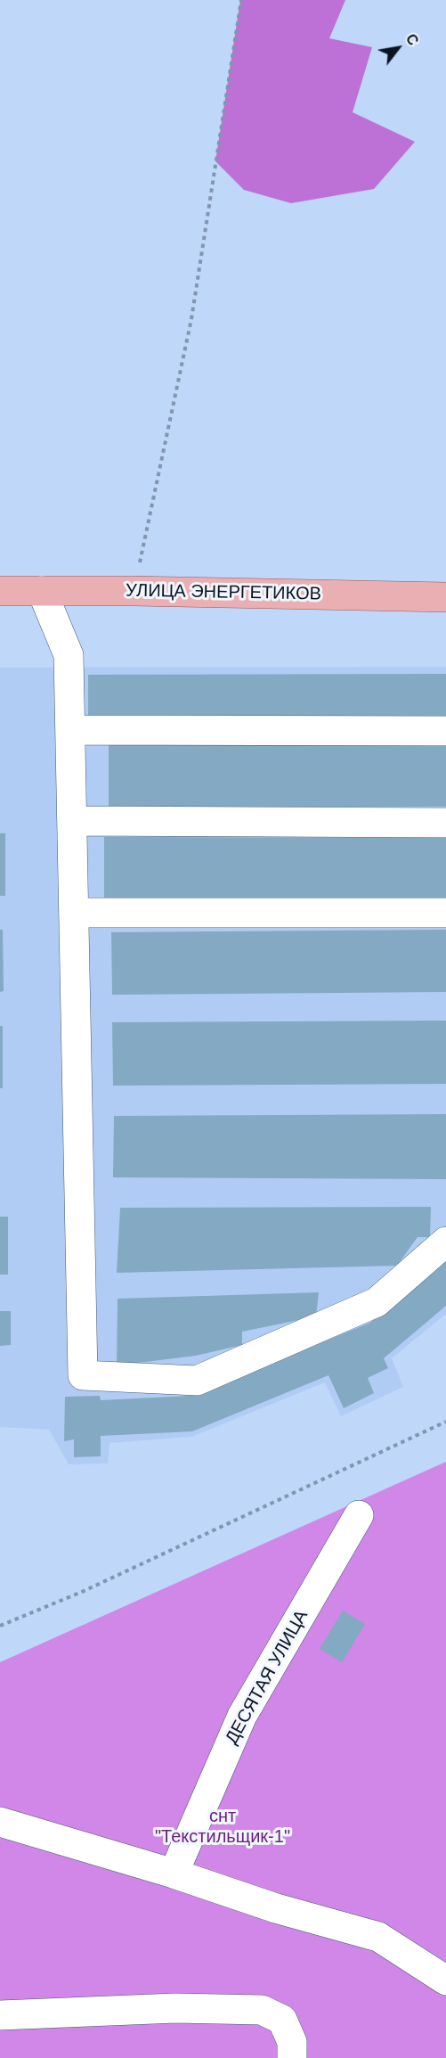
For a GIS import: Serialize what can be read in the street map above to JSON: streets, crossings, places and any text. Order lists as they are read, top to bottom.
{
  "streets": {
    "main road": ["УЛИЦА ЭНЕРГЕТИКОВ"],
    "lane": ["ДЕСЯТАЯ УЛИЦА"]
  },
  "parks": ["снт \"Текстильщик-1\""],
  "north": "top right"
}
